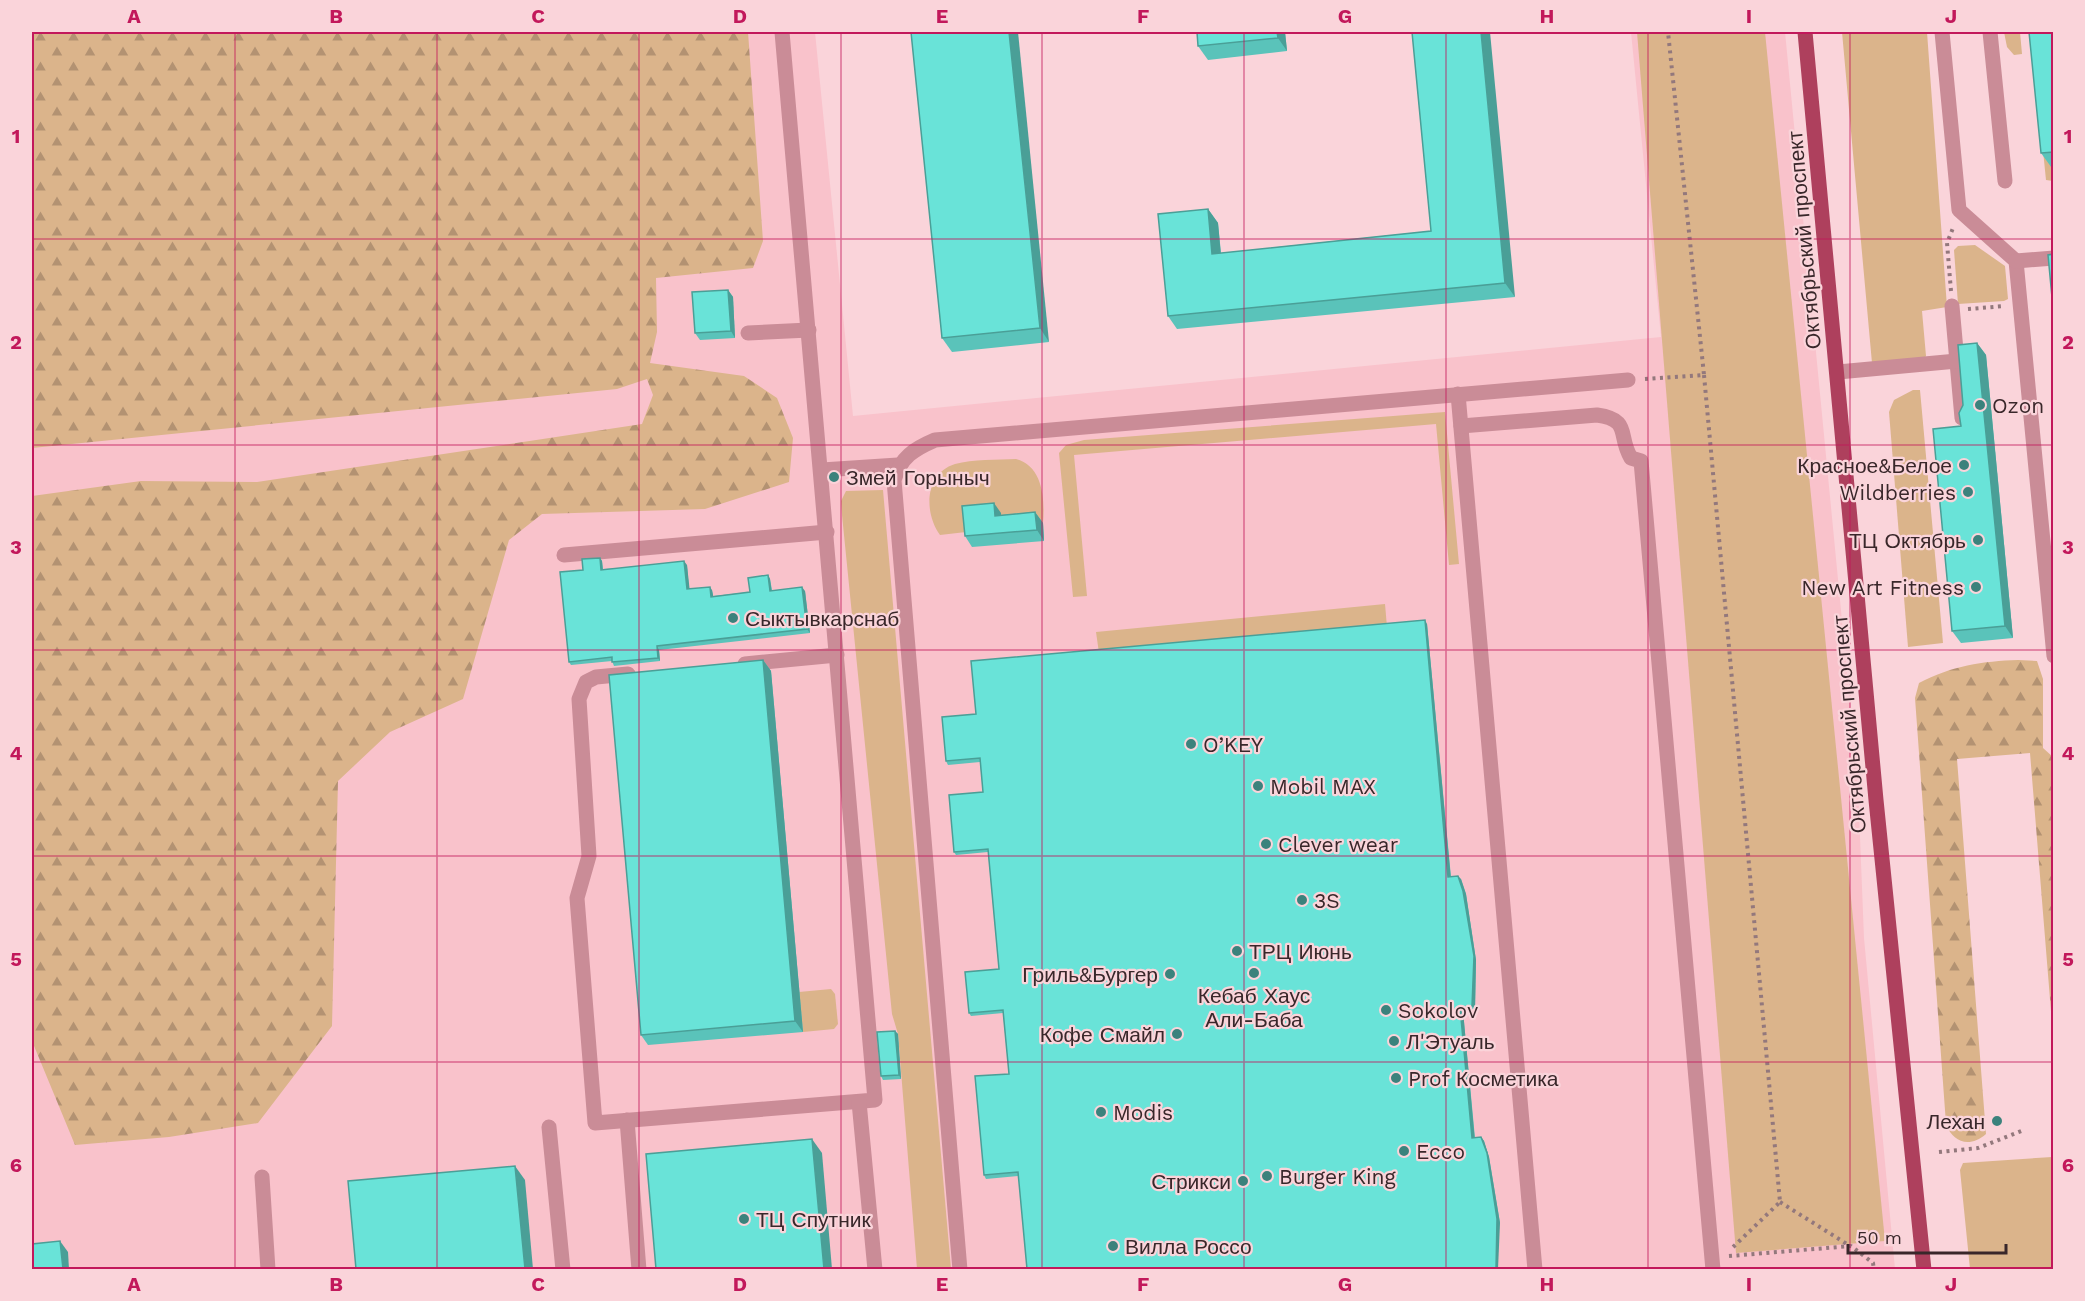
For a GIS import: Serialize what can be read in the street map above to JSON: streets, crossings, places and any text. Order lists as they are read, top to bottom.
{
  "streets": {
    "main road": ["Октябрьский проспект"]
  },
  "places": [
    "Ozon",
    "Красное&Белое",
    "Змей Горыныч",
    "Wildberries",
    "ТЦ Октябрь",
    "New Art Fitness",
    "Сыктывкарснаб",
    "O’KEY",
    "Mobil MAX",
    "Clever wear",
    "3S",
    "ТРЦ Июнь",
    "Кебаб Хаус Али-Баба",
    "Гриль&Бургер",
    "Sokolov",
    "Кофе Смайл",
    "Л'Этуаль",
    "Prof Косметика",
    "Modis",
    "Лехан",
    "Ecco",
    "Burger King",
    "Стрикси",
    "ТЦ Спутник",
    "Вилла Россо"
  ],
  "scale_bar": "50 m",
  "grid": {
    "columns": [
      "A",
      "B",
      "C",
      "D",
      "E",
      "F",
      "G",
      "H",
      "I",
      "J"
    ],
    "rows": [
      "1",
      "2",
      "3",
      "4",
      "5",
      "6"
    ]
  }
}
